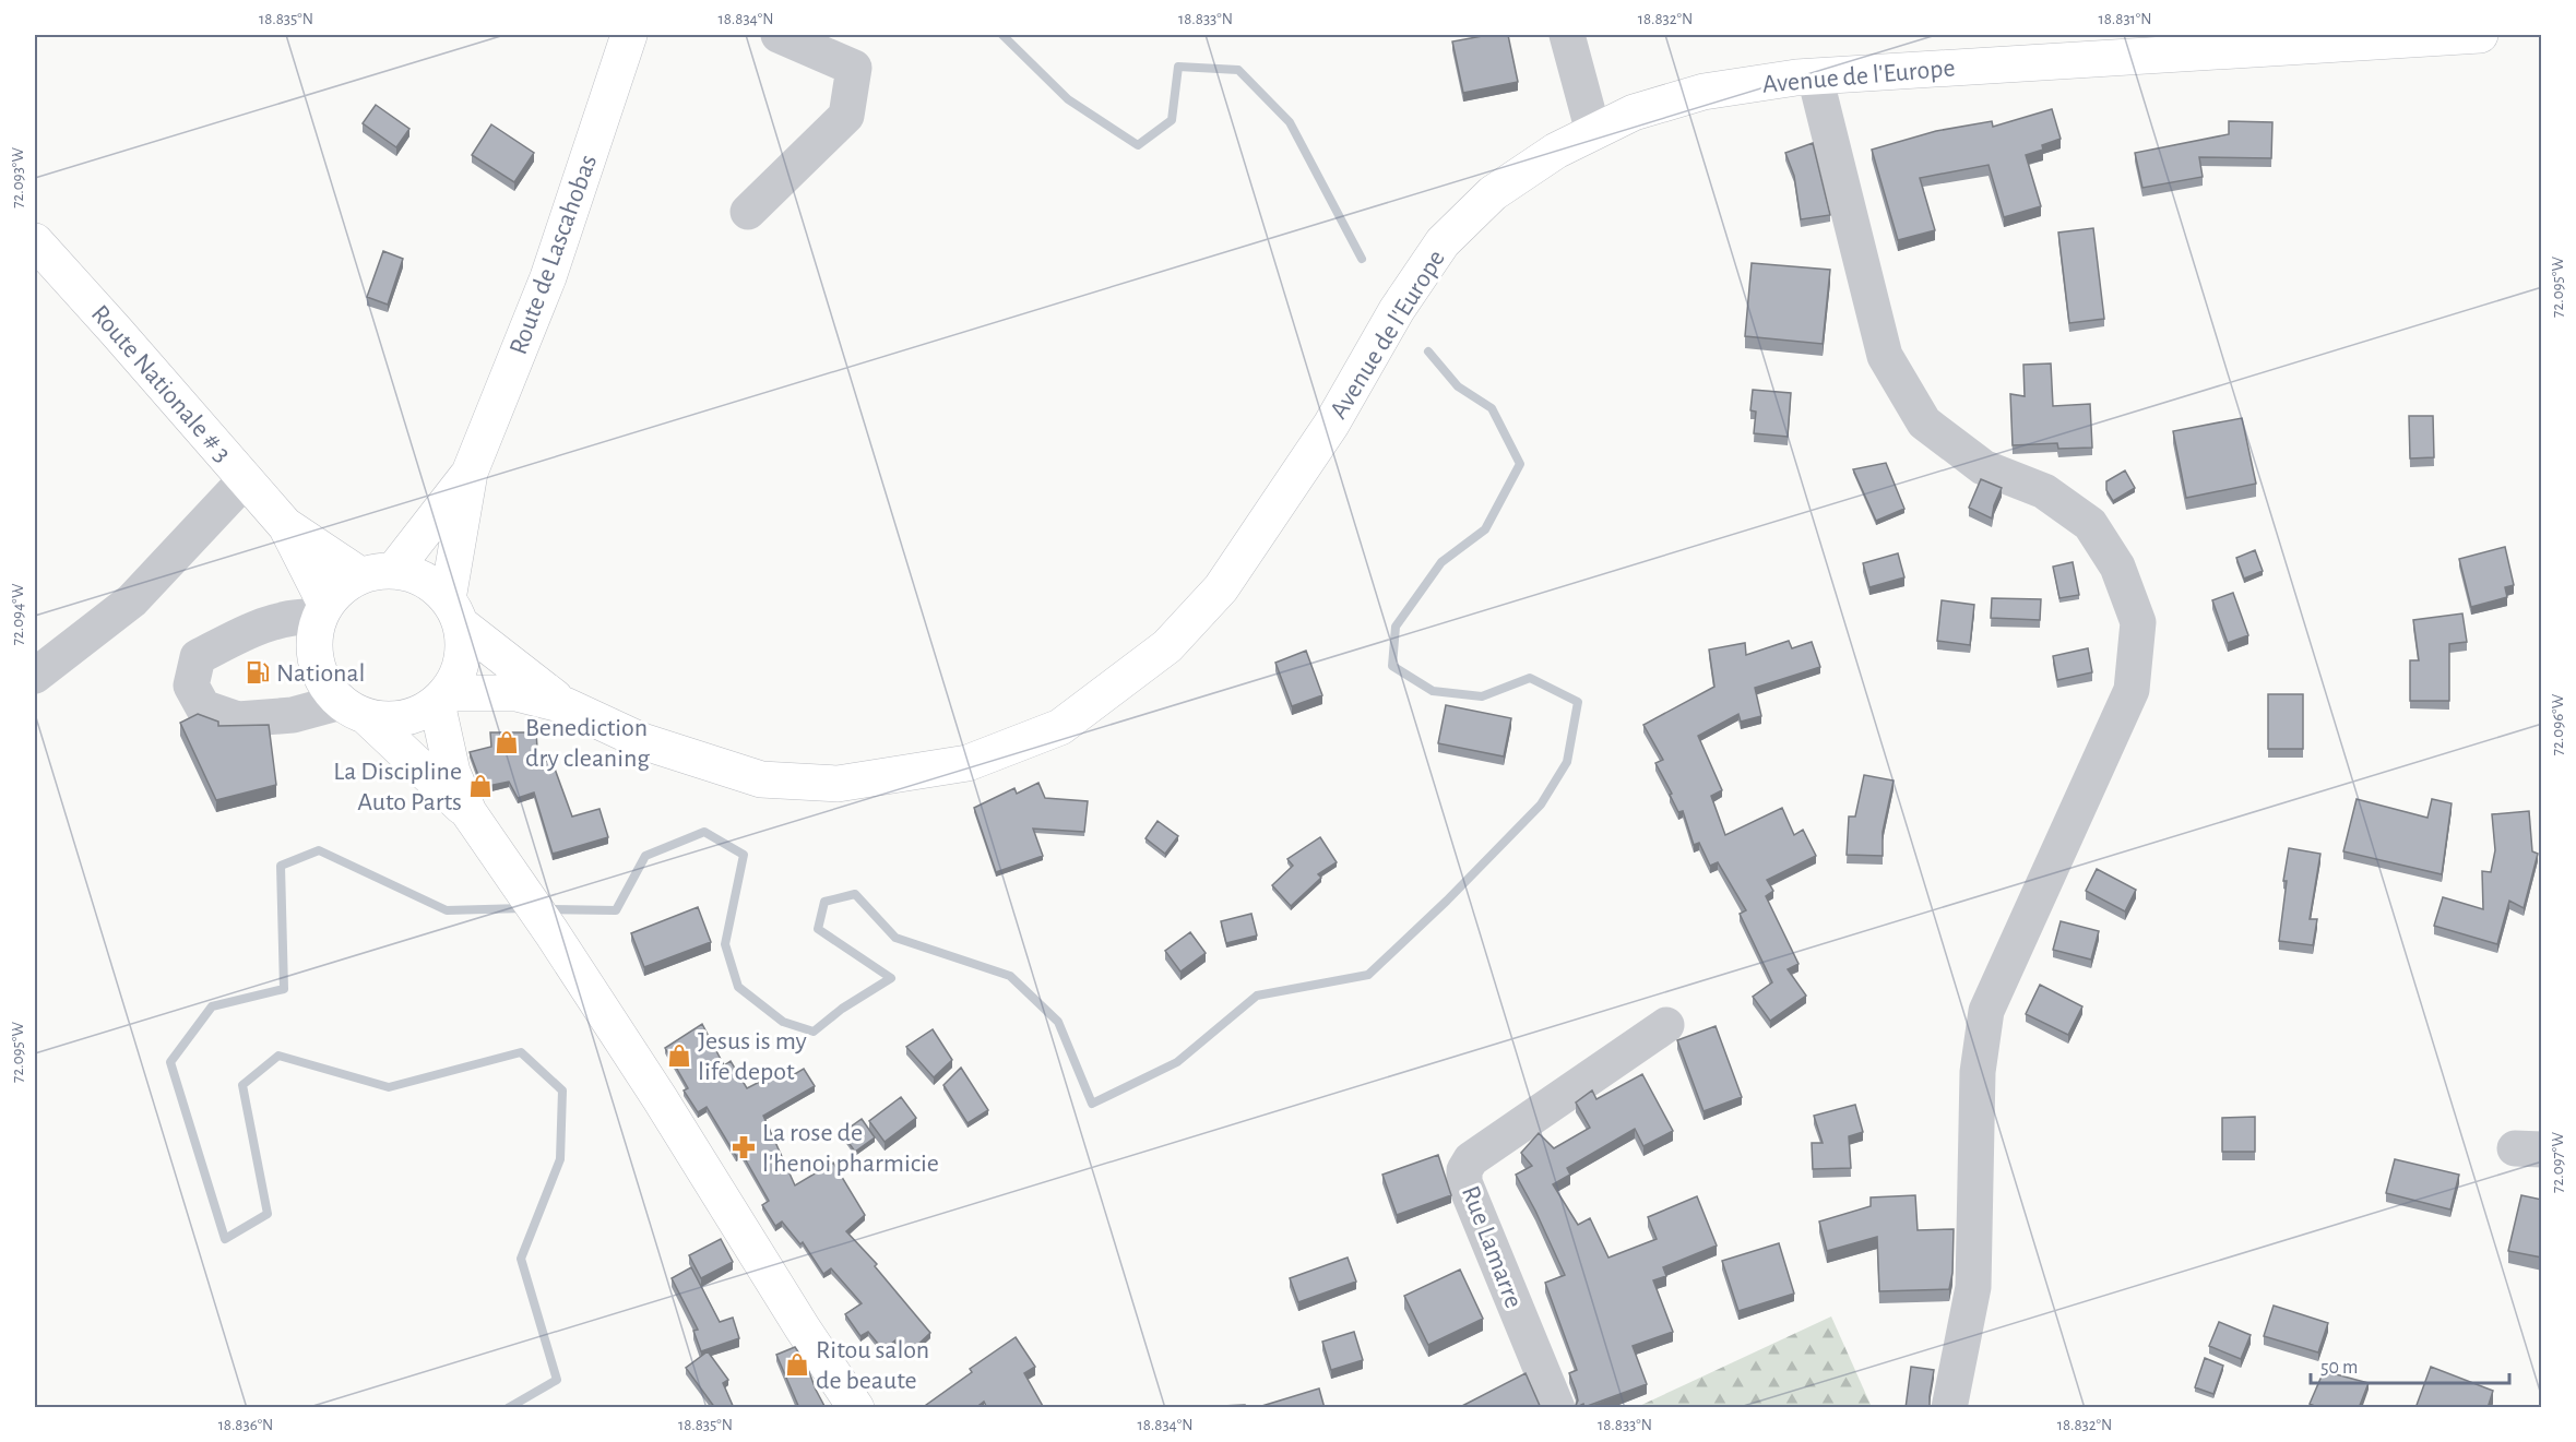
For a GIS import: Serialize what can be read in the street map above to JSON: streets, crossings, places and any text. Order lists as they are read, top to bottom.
{
  "streets": {
    "main road": ["Avenue de l'Europe", "Route de Lascahobas", "Route Nationale # 3"],
    "street": ["Rue Lamarre"]
  },
  "crossings": [
    ["Avenue de l'Europe", "Route de Lascahobas"],
    ["Avenue de l'Europe", "Route Nationale # 3"],
    ["Route de Lascahobas", "Route Nationale # 3"]
  ],
  "places": {
    "fuel station": ["National"],
    "shop": [
      "Benediction dry cleaning",
      "La Discipline Auto Parts",
      "Jesus is my life depot",
      "Ritou salon de beaute"
    ],
    "pharmacy": ["La rose de l'henoi pharmicie"]
  },
  "scale_bar": "50 m",
  "coordinates": [
    "18.835°N",
    "18.834°N",
    "18.833°N",
    "18.832°N",
    "18.831°N",
    "72.093°W",
    "72.095°W",
    "72.094°W",
    "72.096°W",
    "72.097°W",
    "18.836°N"
  ]
}
